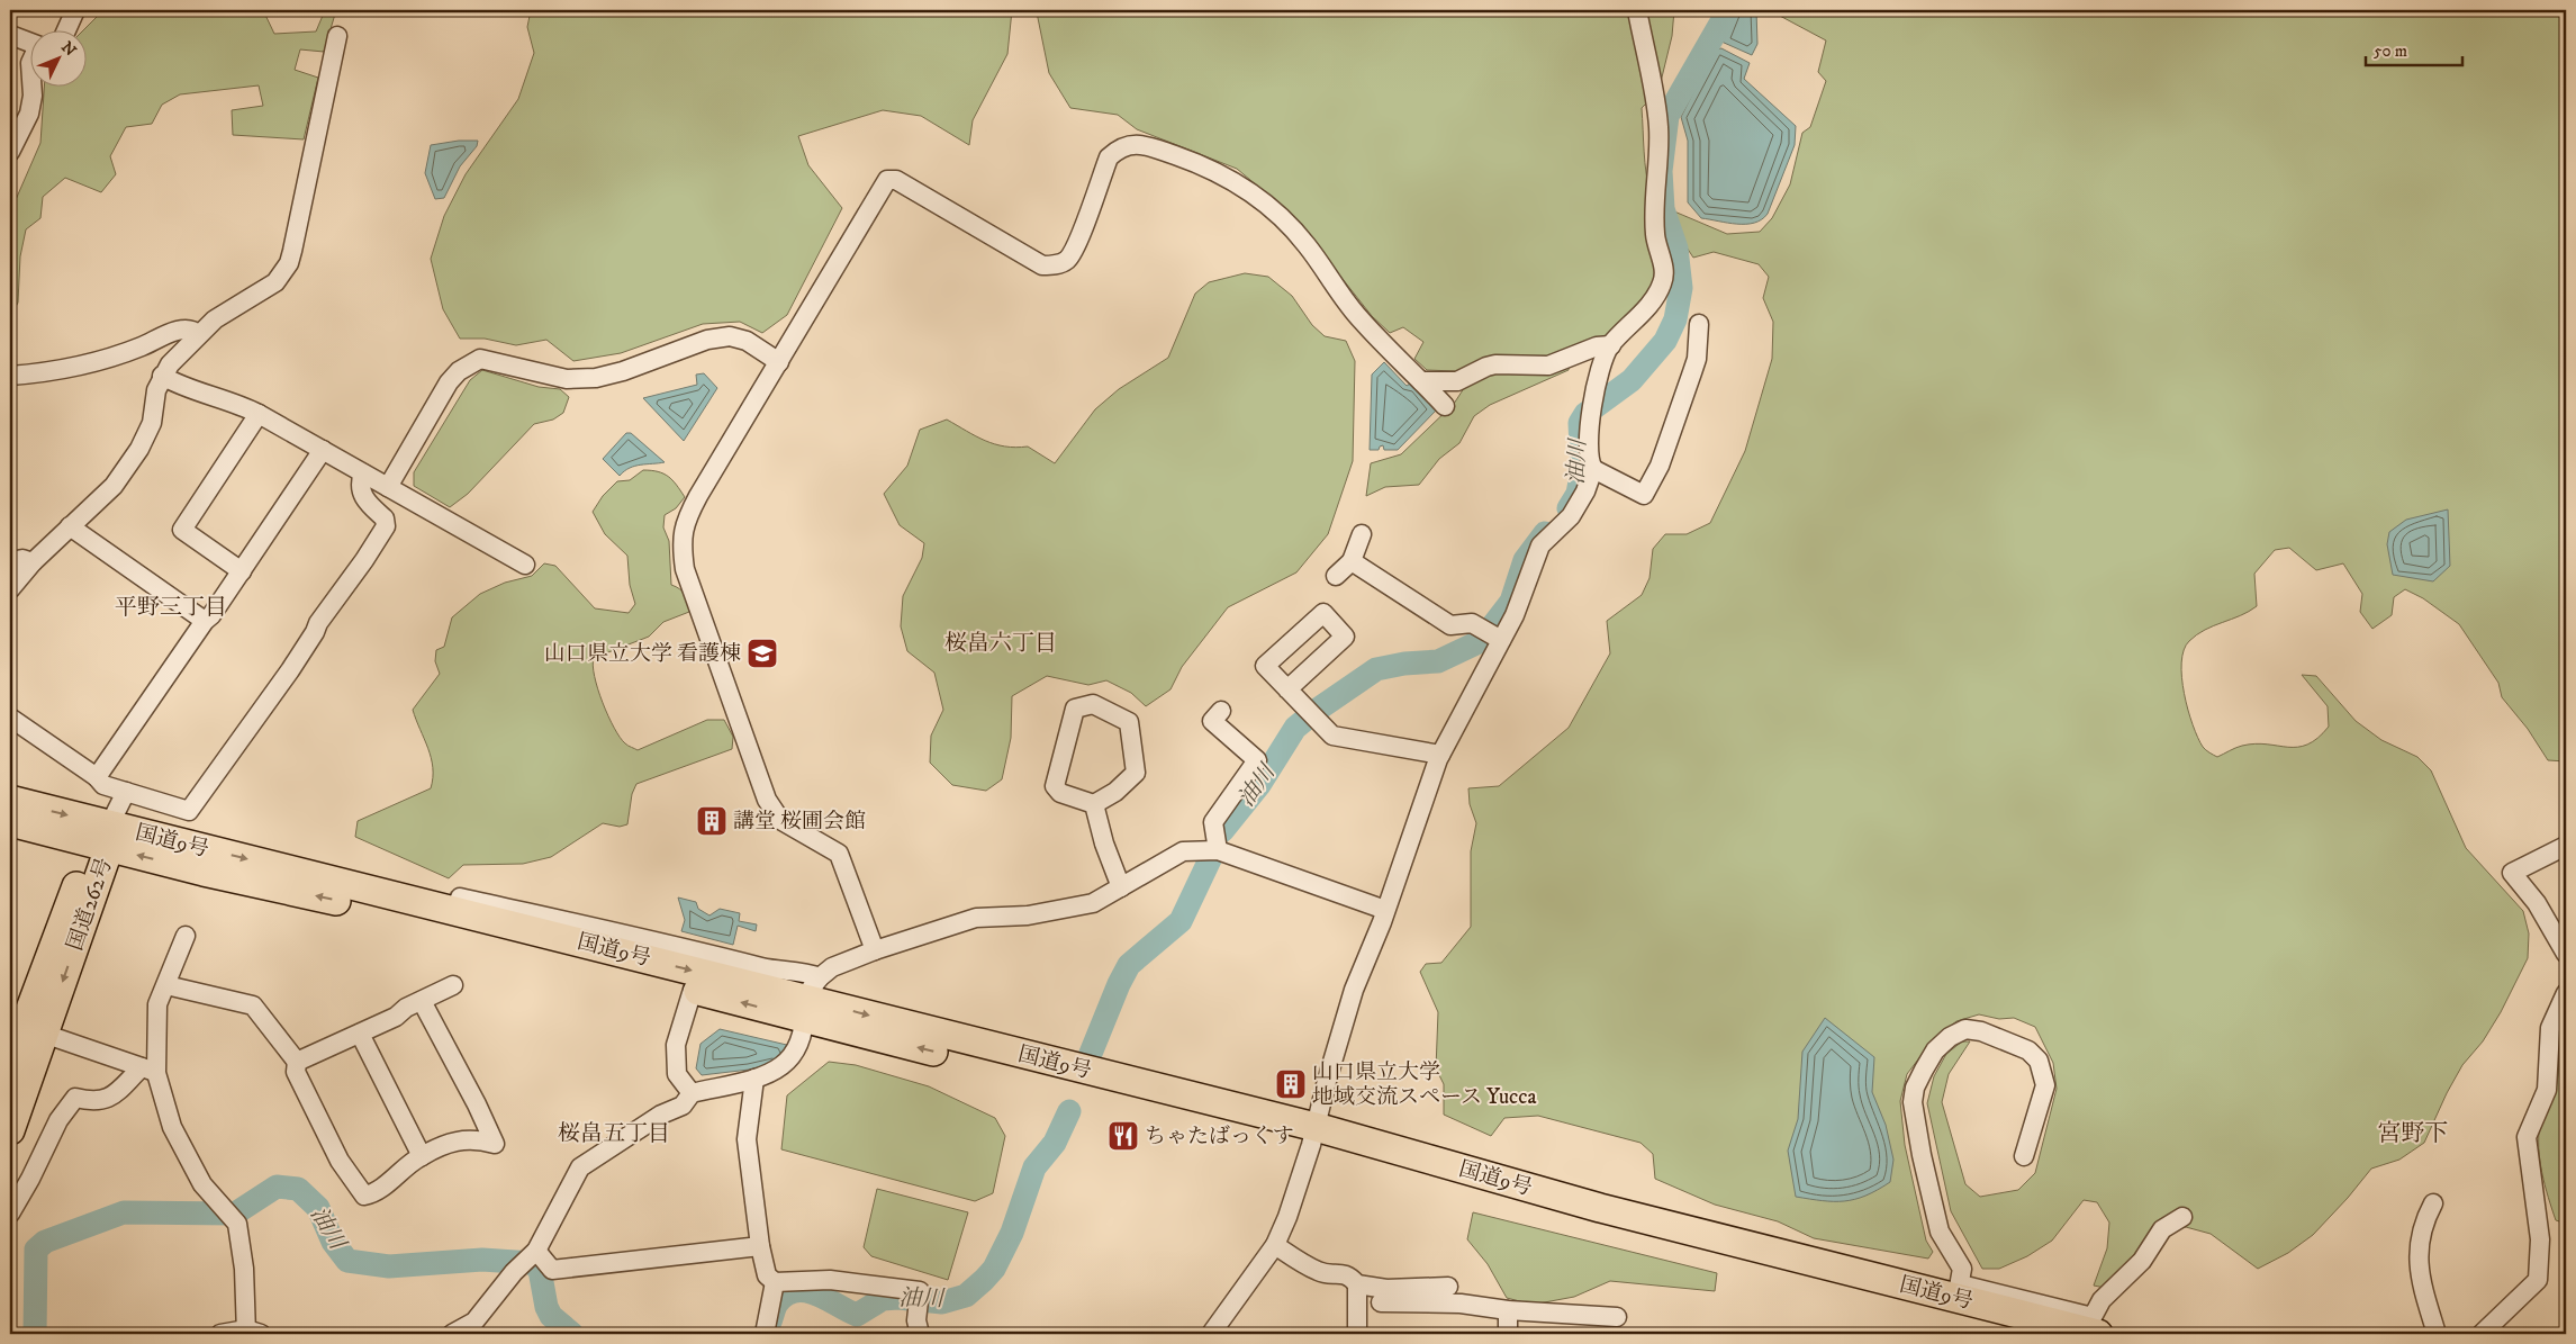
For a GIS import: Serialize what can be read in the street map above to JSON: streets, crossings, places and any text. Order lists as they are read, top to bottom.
{
  "streets": {
    "highway": ["国道9号", "国道262号"]
  },
  "crossings": [
    ["国道9号", "国道262号"]
  ],
  "districts": [
    "平野三丁目",
    "桜畠六丁目",
    "桜畠五丁目",
    "宮野下"
  ],
  "water": ["油川"],
  "places": {
    "school or university": ["山口県立大学 看護棟"],
    "building": ["講堂 桜圃会館", "山口県立大学 地域交流スペース Yucca"],
    "restaurant": ["ちゃたばっくす"]
  },
  "scale_bar": "50 m",
  "north": "top right"
}
